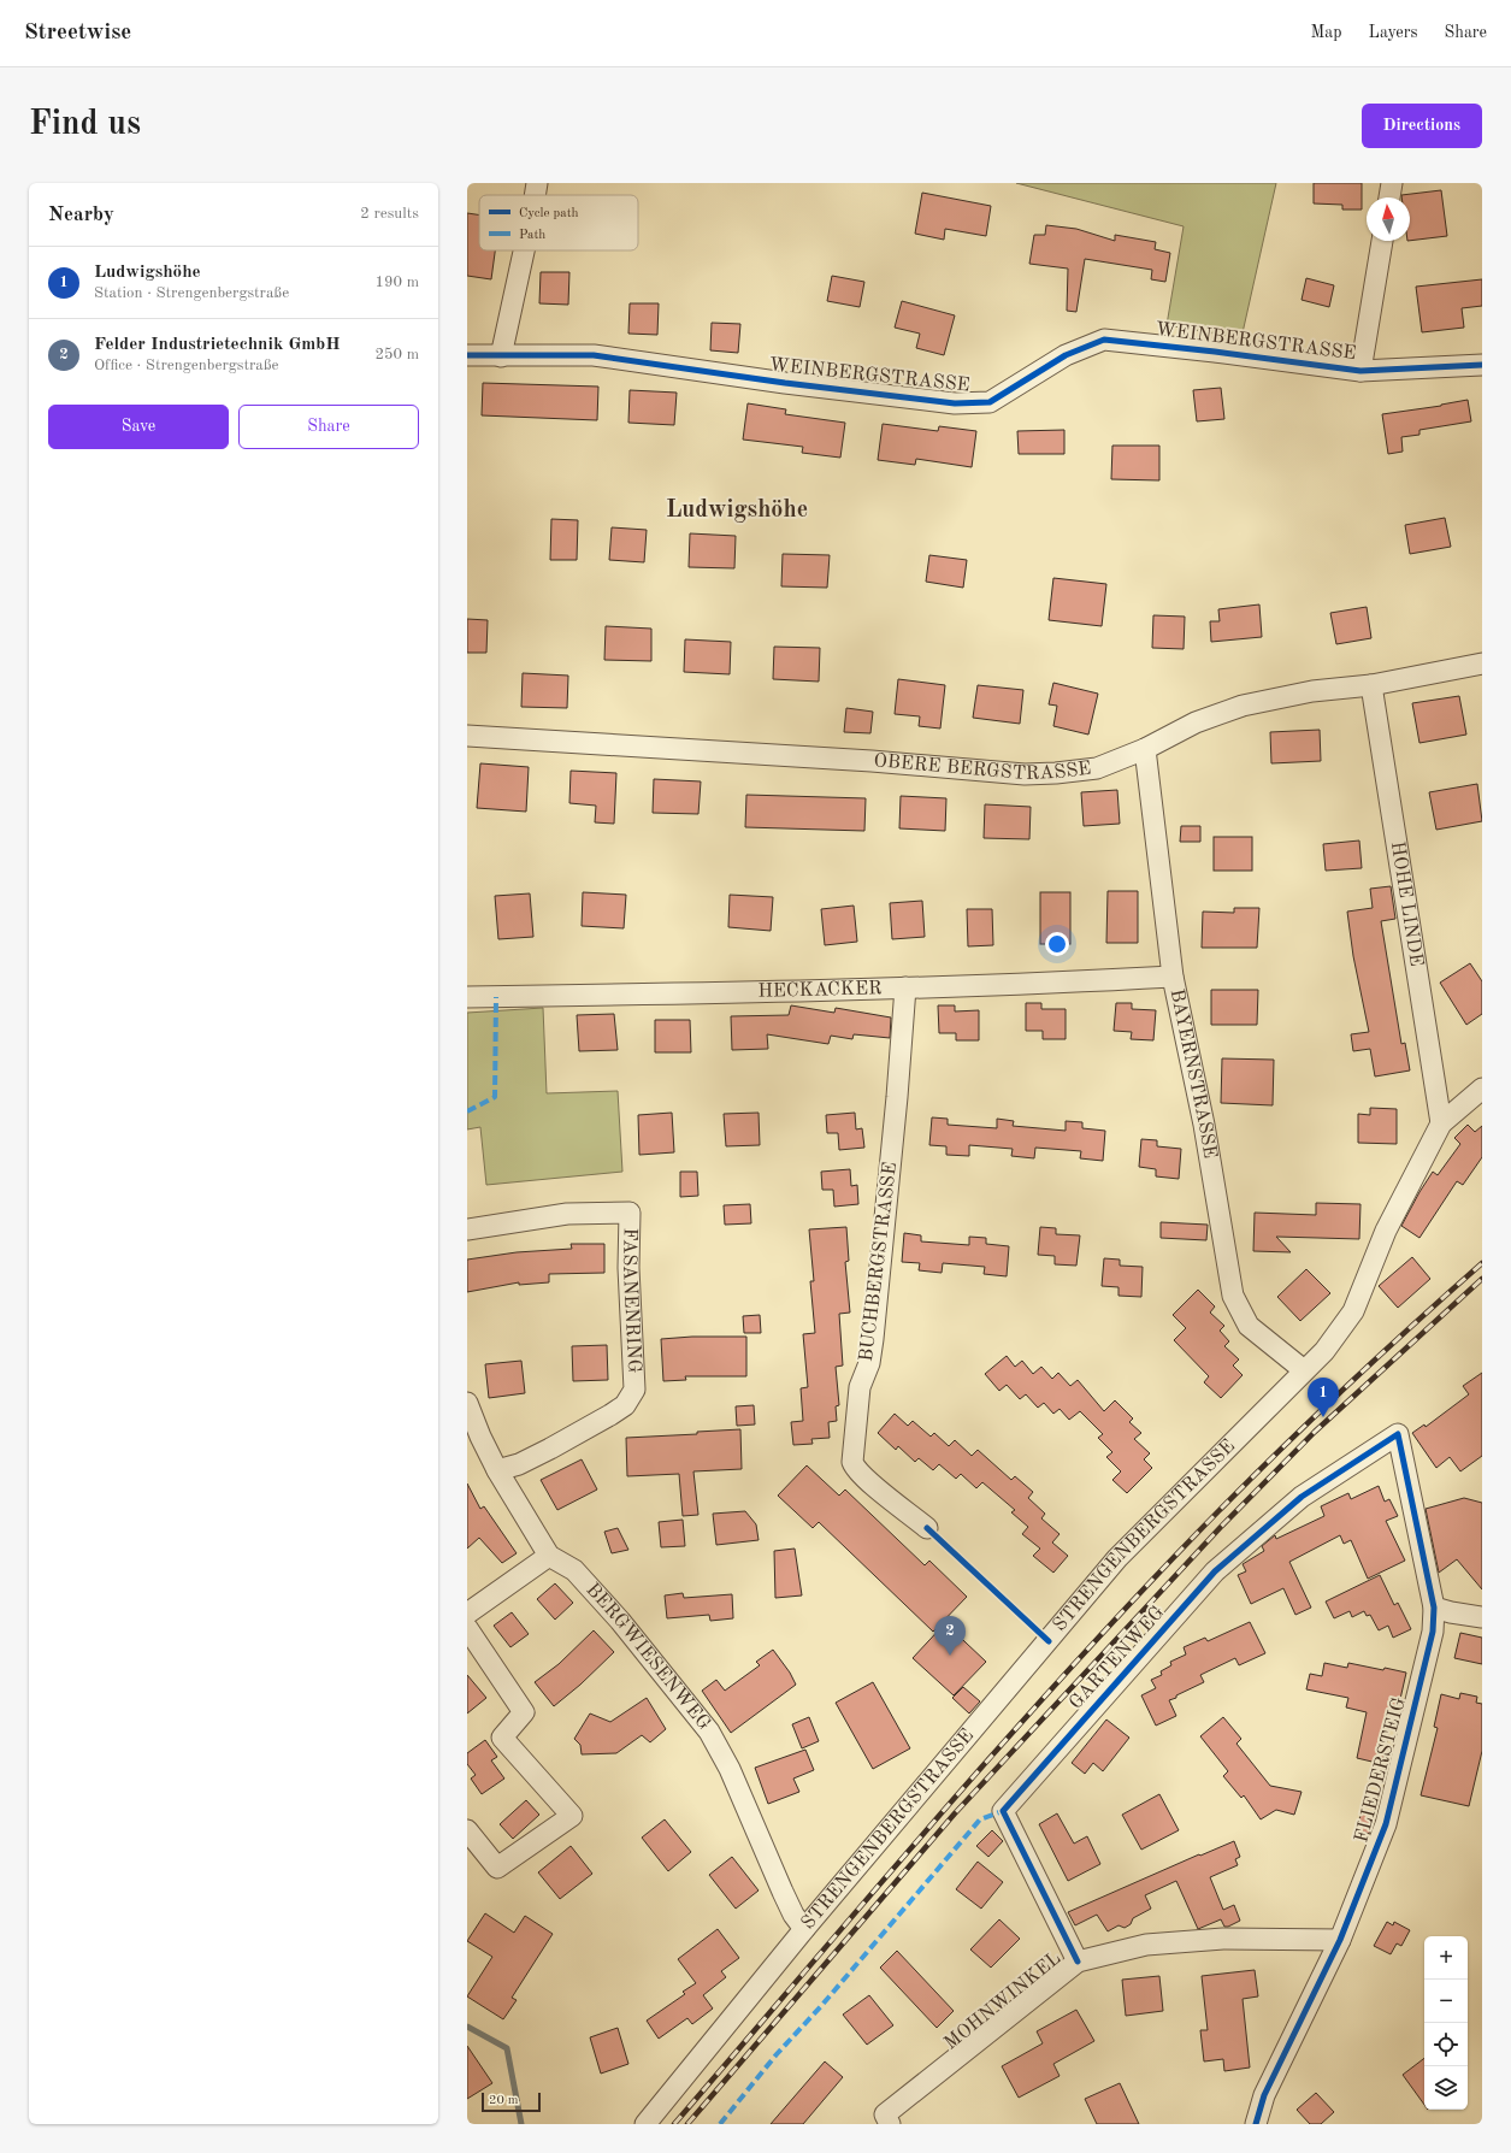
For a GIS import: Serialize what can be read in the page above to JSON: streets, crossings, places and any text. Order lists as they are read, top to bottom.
{
  "streets": {
    "street": [
      "WEINBERGSTRASSE",
      "OBERE BERGSTRASSE",
      "HOHE LINDE",
      "HECKACKER",
      "BAYERNSTRASSE",
      "BUCHBERGSTRASSE",
      "FASANENRING",
      "STRENGENBERGSTRASSE",
      "BERGWIESENWEG",
      "GARTENWEG",
      "FLIEDERSTEIG",
      "MOHNWINKEL"
    ]
  },
  "crossings": [
    ["OBERE BERGSTRASSE", "HOHE LINDE"],
    ["OBERE BERGSTRASSE", "BAYERNSTRASSE"],
    ["HOHE LINDE", "STRENGENBERGSTRASSE"],
    ["HECKACKER", "BAYERNSTRASSE"],
    ["HECKACKER", "BUCHBERGSTRASSE"],
    ["BAYERNSTRASSE", "STRENGENBERGSTRASSE"],
    ["FASANENRING", "BERGWIESENWEG"],
    ["STRENGENBERGSTRASSE", "BERGWIESENWEG"],
    ["GARTENWEG", "FLIEDERSTEIG"],
    ["GARTENWEG", "MOHNWINKEL"],
    ["FLIEDERSTEIG", "MOHNWINKEL"]
  ],
  "districts": ["Ludwigshöhe"],
  "legend": ["Cycle path", "Path"],
  "scale_bar": "20 m",
  "north": "top",
  "page": {
    "header": "Streetwise",
    "nav": ["Map", "Layers", "Share"],
    "buttons": [
      "Directions",
      ["Save", "Share"]
    ],
    "title": "Find us",
    "heading": ["Nearby", "2 results"],
    "list": [
      {
        "mark": "1",
        "name": "Ludwigshöhe",
        "note": "Station · Strengenbergstraße",
        "value": "190 m"
      },
      {
        "mark": "2",
        "name": "Felder Industrietechnik GmbH",
        "note": "Office · Strengenbergstraße",
        "value": "250 m"
      }
    ],
    "pins": ["1", "2"],
    "map_buttons": ["+", "−"],
    "scale": "20 m"
  }
}
